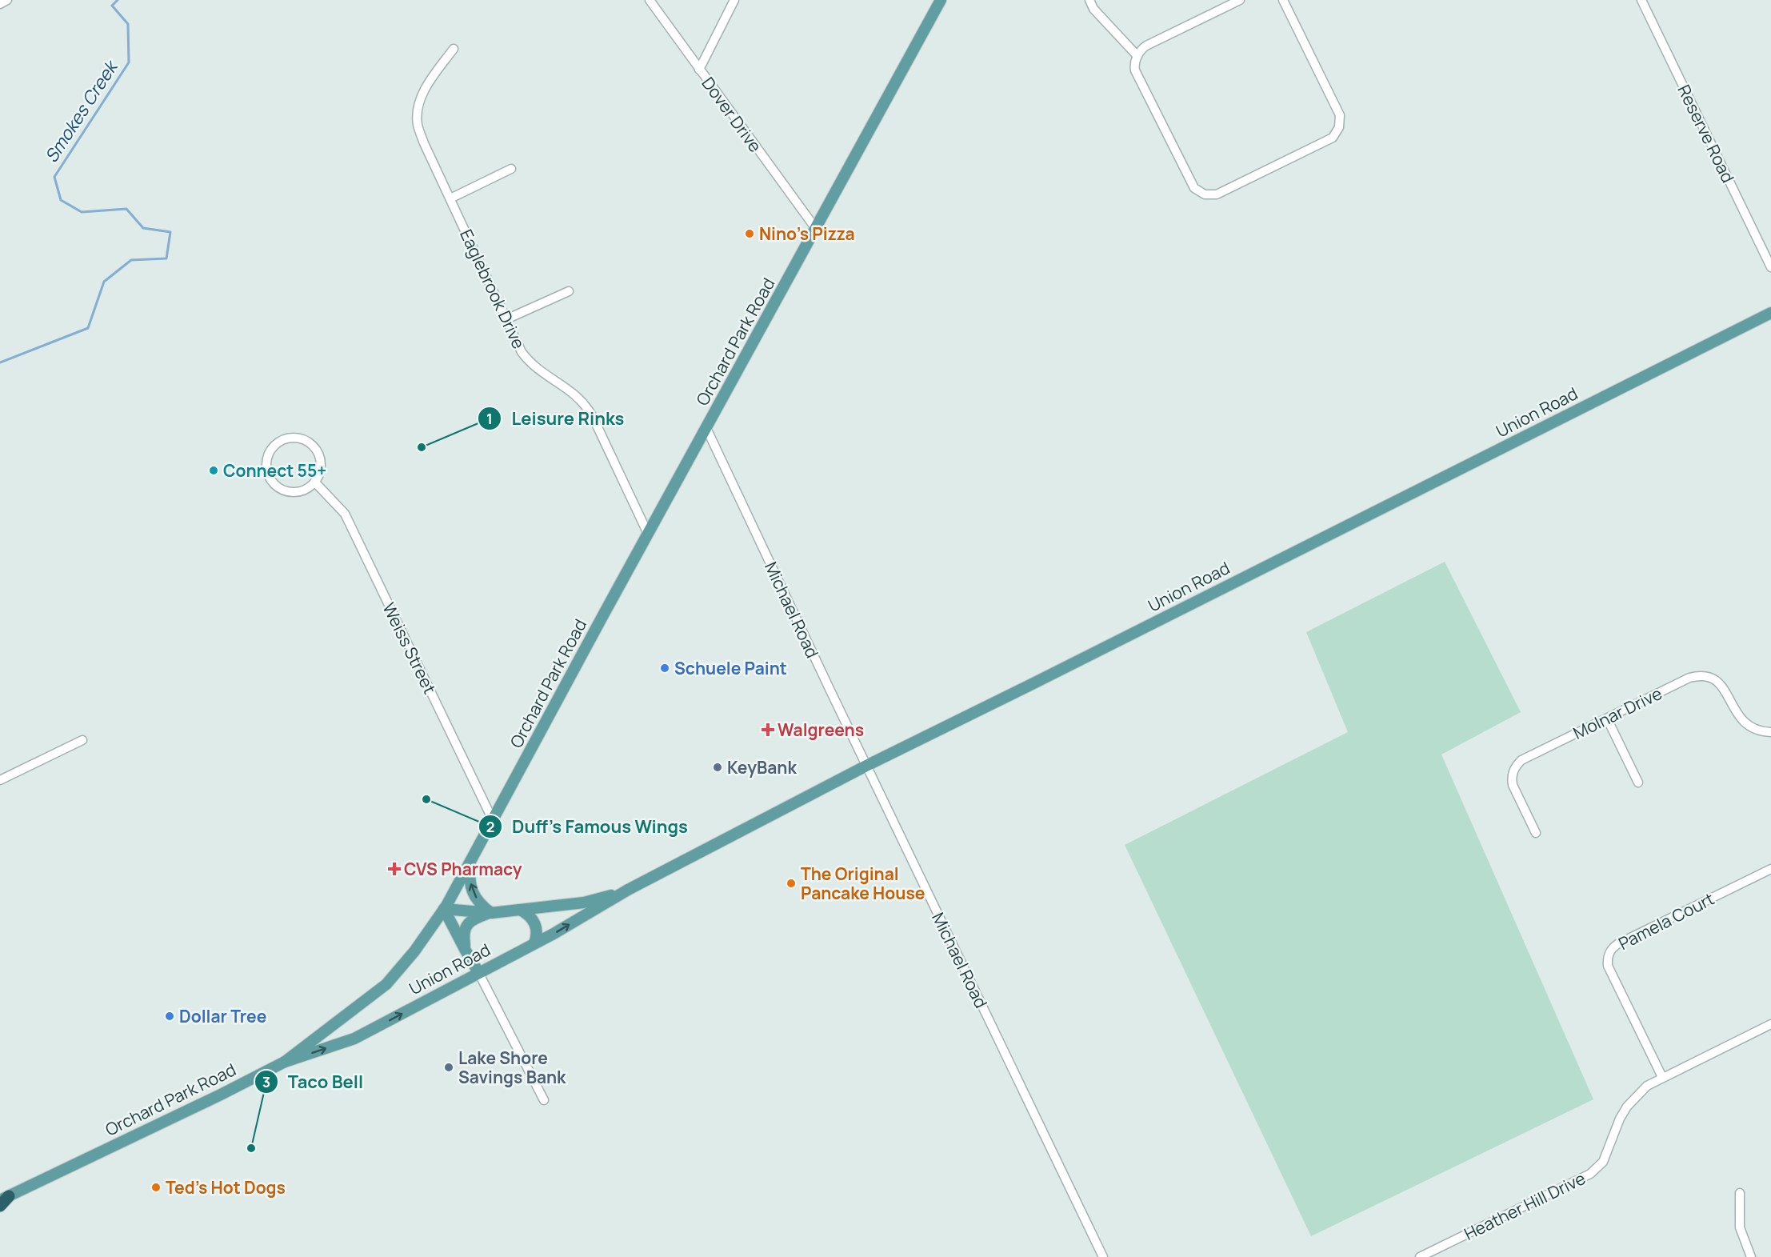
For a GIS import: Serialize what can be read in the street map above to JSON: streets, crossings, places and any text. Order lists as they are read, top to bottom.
{
  "streets": {
    "main road": ["Orchard Park Road", "Union Road"],
    "street": [
      "Dover Drive",
      "Reserve Road",
      "Eaglebrook Drive",
      "Michael Road",
      "Weiss Street",
      "Molnar Drive",
      "Pamela Court",
      "Heather Hill Drive"
    ]
  },
  "crossings": [
    ["Dover Drive", "Orchard Park Road"],
    ["Eaglebrook Drive", "Orchard Park Road"],
    ["Orchard Park Road", "Union Road"],
    ["Orchard Park Road", "Michael Road"],
    ["Orchard Park Road", "Weiss Street"],
    ["Union Road", "Michael Road"],
    ["Pamela Court", "Heather Hill Drive"]
  ],
  "water": ["Smokes Creek"],
  "places": {
    "other": [
      "Nino's Pizza",
      "Leisure Rinks",
      "Connect 55+",
      "Schuele Paint",
      "KeyBank",
      "Duff's Famous Wings",
      "The Original Pancake House",
      "Dollar Tree",
      "Lake Shore Savings Bank",
      "Taco Bell",
      "Ted's Hot Dogs"
    ],
    "health": ["Walgreens", "CVS Pharmacy"]
  }
}
